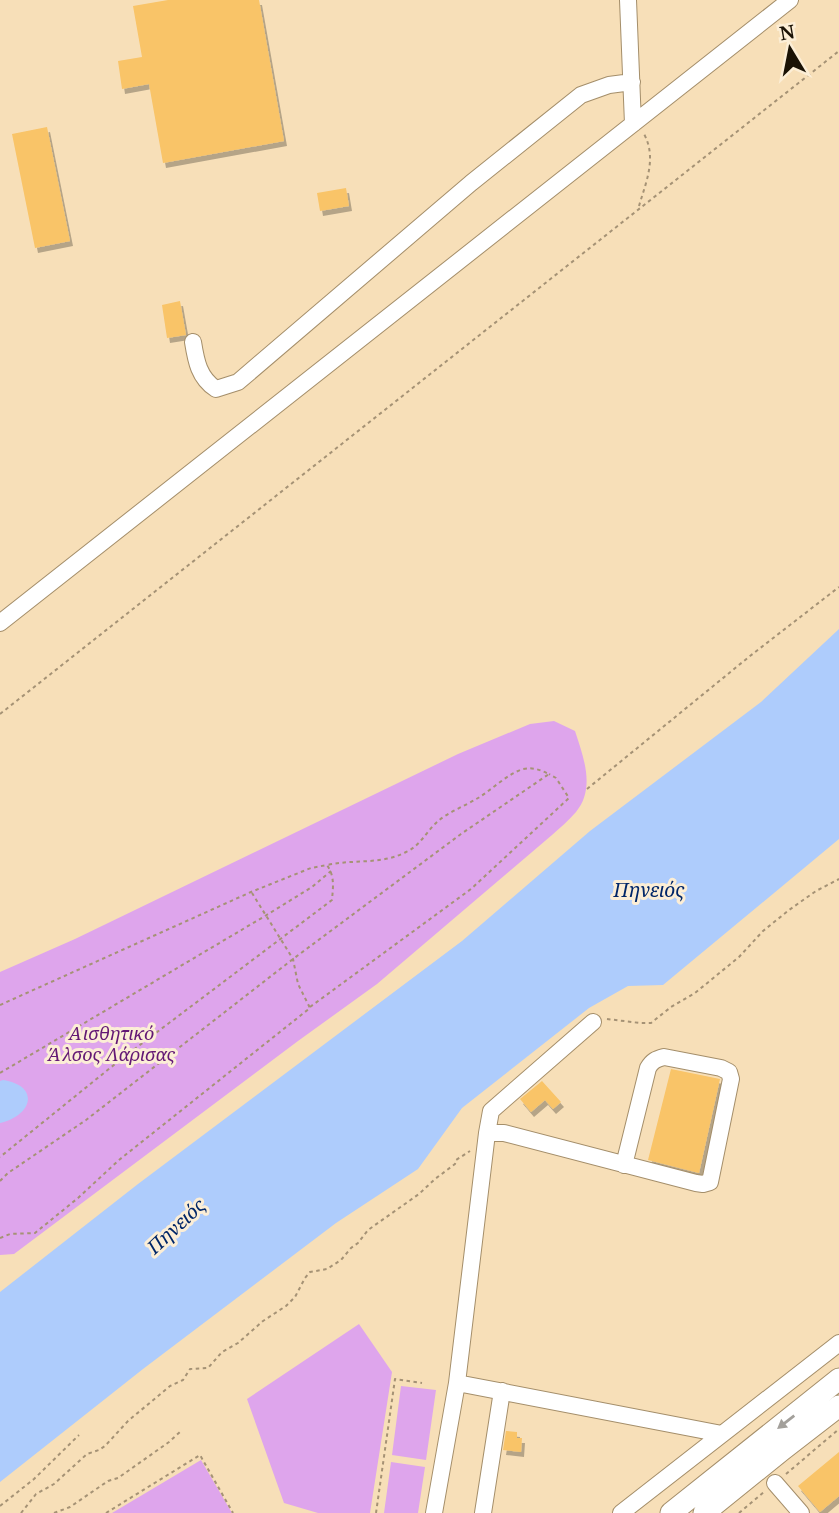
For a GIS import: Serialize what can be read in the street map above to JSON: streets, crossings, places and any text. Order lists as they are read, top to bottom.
{
  "water": ["Πηνειός"],
  "parks": ["Αισθητικό Άλσος Λάρισας"],
  "north": "top"
}
